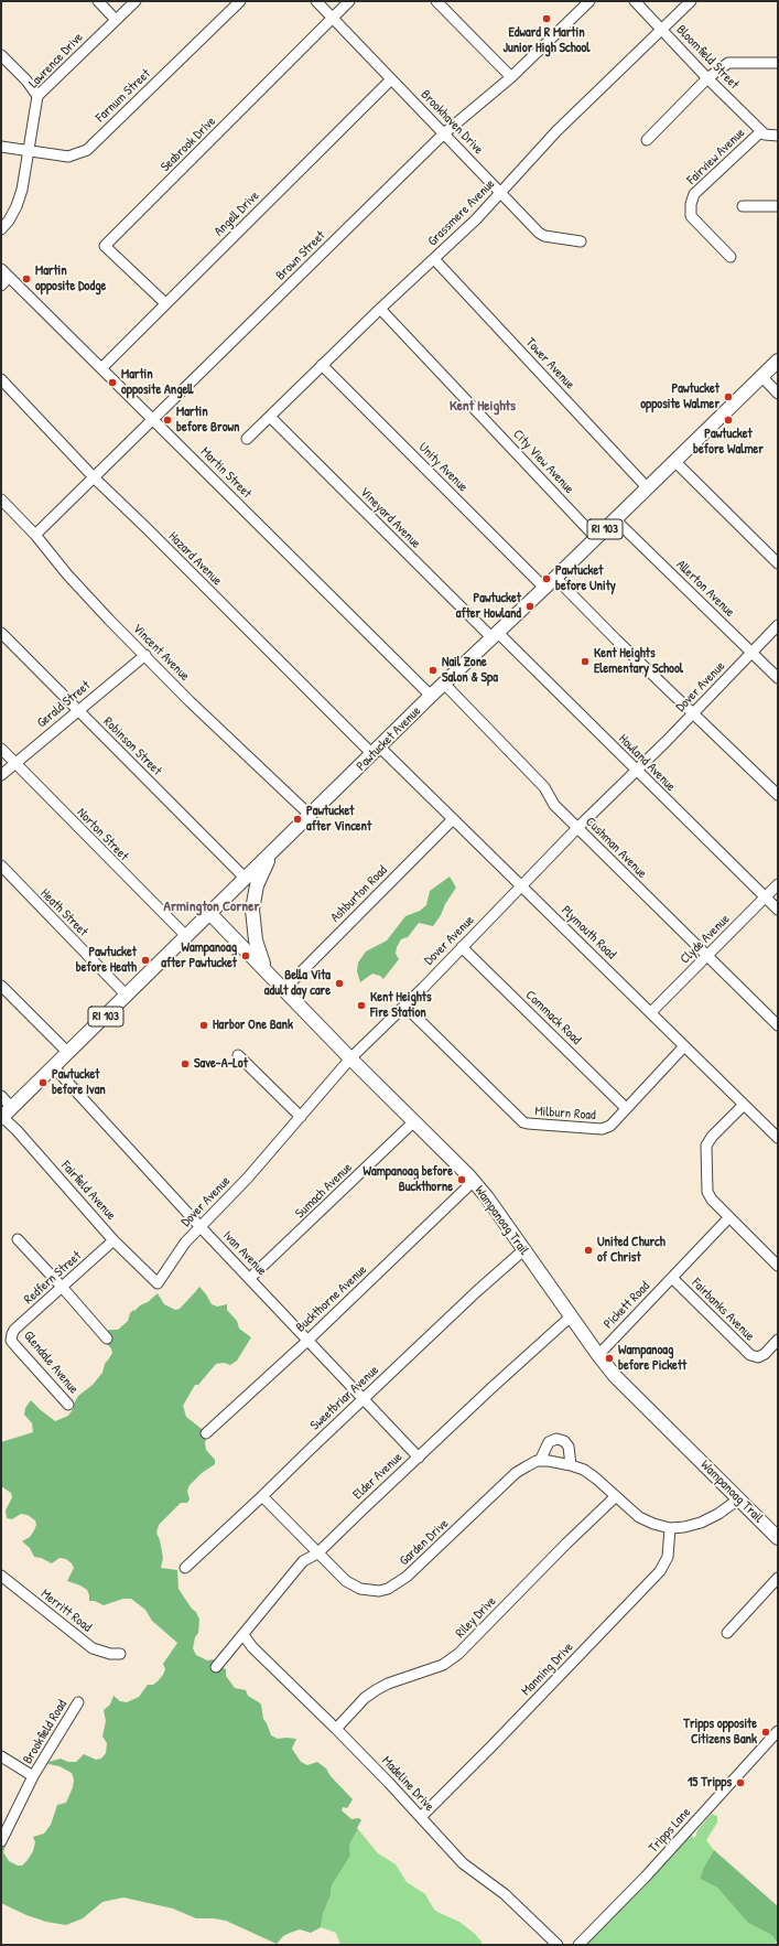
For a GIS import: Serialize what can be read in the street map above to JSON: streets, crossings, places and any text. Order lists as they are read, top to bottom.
{
  "streets": {
    "main road": ["RI 103", "Pawtucket Avenue", "Wampanoag Trail"],
    "street": [
      "Bloomfield Street",
      "Lawrence Drive",
      "Farnum Street",
      "Brookhaven Drive",
      "Seabrook Drive",
      "Fairview Avenue",
      "Grassmere Avenue",
      "Angell Drive",
      "Brown Street",
      "Tower Avenue",
      "City View Avenue",
      "Unity Avenue",
      "Martin Street",
      "Vineyard Avenue",
      "Hazard Avenue",
      "Allerton Avenue",
      "Vincent Avenue",
      "Dover Avenue",
      "Gerald Street",
      "Robinson Street",
      "Howland Avenue",
      "Norton Street",
      "Cushman Avenue",
      "Ashburton Road",
      "Heath Street",
      "Plymouth Road",
      "Clyde Avenue",
      "Commack Road",
      "Milburn Road",
      "Fairfield Avenue",
      "Sumach Avenue",
      "Ivan Avenue",
      "Redfern Street",
      "Buckthorne Avenue",
      "Pickett Road",
      "Fairbanks Avenue",
      "Glendale Avenue",
      "Sweetbriar Avenue",
      "Elder Avenue",
      "Garden Drive",
      "Merritt Road",
      "Riley Drive",
      "Manning Drive",
      "Brookfield Road",
      "Madeline Drive",
      "Tripps Lane"
    ]
  },
  "crossings": [
    ["Bloomfield Street", "Fairview Avenue"],
    ["Bloomfield Street", "Grassmere Avenue"],
    ["Lawrence Drive", "Farnum Street"],
    ["Brookhaven Drive", "Seabrook Drive"],
    ["Brookhaven Drive", "Grassmere Avenue"],
    ["Brookhaven Drive", "Angell Drive"],
    ["Brookhaven Drive", "Brown Street"],
    ["Seabrook Drive", "Angell Drive"],
    ["Grassmere Avenue", "Tower Avenue"],
    ["Grassmere Avenue", "City View Avenue"],
    ["Grassmere Avenue", "Unity Avenue"],
    ["Grassmere Avenue", "Vineyard Avenue"],
    ["Angell Drive", "Martin Street"],
    ["Brown Street", "Martin Street"],
    ["Brown Street", "Hazard Avenue"],
    ["Brown Street", "Vincent Avenue"],
    ["Tower Avenue", "Pawtucket Avenue"],
    ["City View Avenue", "Pawtucket Avenue"],
    ["Unity Avenue", "Pawtucket Avenue"],
    ["Martin Street", "Pawtucket Avenue"],
    ["Vineyard Avenue", "Pawtucket Avenue"],
    ["Vineyard Avenue", "Howland Avenue"],
    ["Hazard Avenue", "Pawtucket Avenue"],
    ["Hazard Avenue", "Plymouth Road"],
    ["Allerton Avenue", "Dover Avenue"],
    ["Allerton Avenue", "Pawtucket Avenue"],
    ["Vincent Avenue", "Gerald Street"],
    ["Vincent Avenue", "Pawtucket Avenue"],
    ["Dover Avenue", "Howland Avenue"],
    ["Dover Avenue", "Cushman Avenue"],
    ["Dover Avenue", "Plymouth Road"],
    ["Dover Avenue", "Commack Road"],
    ["Dover Avenue", "Milburn Road"],
    ["Dover Avenue", "Fairfield Avenue"],
    ["Dover Avenue", "Wampanoag Trail"],
    ["Dover Avenue", "Ivan Avenue"],
    ["Gerald Street", "Robinson Street"],
    ["Gerald Street", "Norton Street"],
    ["Pawtucket Avenue", "Robinson Street"],
    ["Pawtucket Avenue", "Howland Avenue"],
    ["Pawtucket Avenue", "Norton Street"],
    ["Pawtucket Avenue", "Cushman Avenue"],
    ["Pawtucket Avenue", "Heath Street"],
    ["Pawtucket Avenue", "Plymouth Road"],
    ["Pawtucket Avenue", "Fairfield Avenue"],
    ["Pawtucket Avenue", "Wampanoag Trail"],
    ["Pawtucket Avenue", "Ivan Avenue"],
    ["Howland Avenue", "Clyde Avenue"],
    ["Cushman Avenue", "Clyde Avenue"],
    ["Ashburton Road", "Plymouth Road"],
    ["Ashburton Road", "Wampanoag Trail"],
    ["Plymouth Road", "Clyde Avenue"],
    ["Plymouth Road", "Milburn Road"],
    ["Commack Road", "Milburn Road"],
    ["Fairfield Avenue", "Redfern Street"],
    ["Sumach Avenue", "Wampanoag Trail"],
    ["Sumach Avenue", "Ivan Avenue"],
    ["Wampanoag Trail", "Buckthorne Avenue"],
    ["Wampanoag Trail", "Pickett Road"],
    ["Wampanoag Trail", "Sweetbriar Avenue"],
    ["Wampanoag Trail", "Elder Avenue"],
    ["Ivan Avenue", "Buckthorne Avenue"],
    ["Ivan Avenue", "Sweetbriar Avenue"],
    ["Ivan Avenue", "Elder Avenue"],
    ["Redfern Street", "Glendale Avenue"],
    ["Pickett Road", "Fairbanks Avenue"],
    ["Sweetbriar Avenue", "Garden Drive"],
    ["Elder Avenue", "Garden Drive"],
    ["Elder Avenue", "Madeline Drive"],
    ["Riley Drive", "Madeline Drive"],
    ["Manning Drive", "Madeline Drive"]
  ],
  "districts": ["Kent Heights", "Armington Corner"],
  "places": [
    "Edward R Martin Junior High School",
    "Martin opposite Dodge",
    "Martin opposite Angell",
    "Pawtucket opposite Walmer",
    "Martin before Brown",
    "Pawtucket before Walmer",
    "Pawtucket before Unity",
    "Pawtucket after Howland",
    "Kent Heights Elementary School",
    "Nail Zone Salon & Spa",
    "Pawtucket after Vincent",
    "Wampanoag after Pawtucket",
    "Pawtucket before Heath",
    "Bella Vita adult day care",
    "Kent Heights Fire Station",
    "Harbor One Bank",
    "Save-A-Lot",
    "Pawtucket before Ivan",
    "Wampanoag before Buckthorne",
    "United Church of Christ",
    "Wampanoag before Pickett",
    "Tripps opposite Citizens Bank",
    "15 Tripps"
  ]
}
